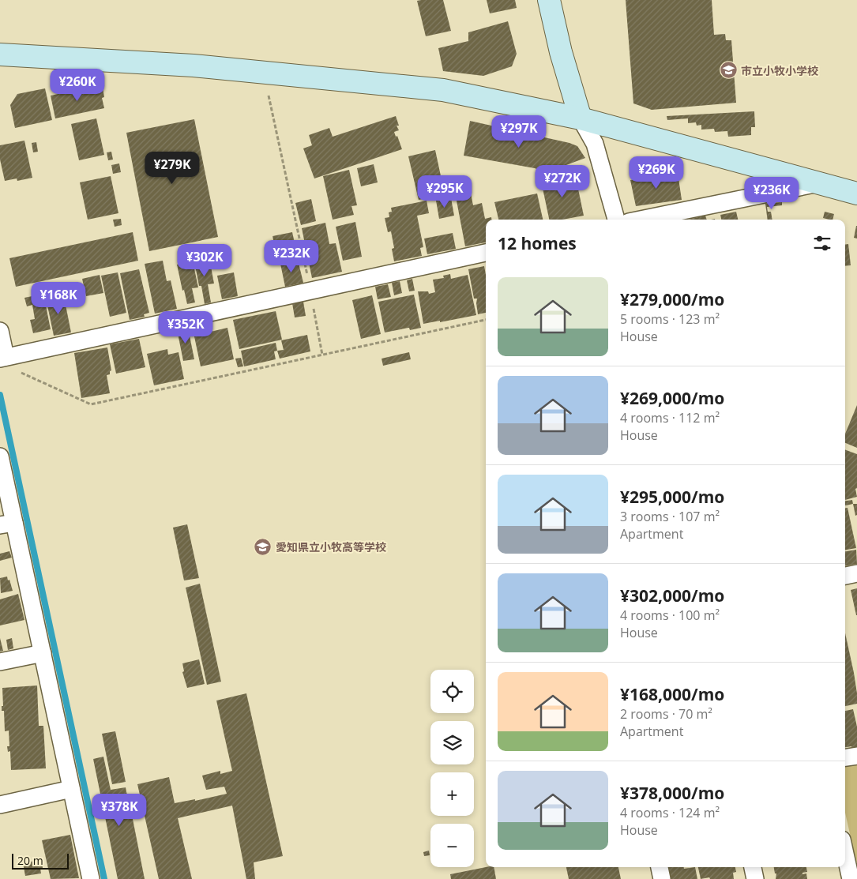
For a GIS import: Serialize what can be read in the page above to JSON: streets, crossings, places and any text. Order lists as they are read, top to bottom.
{
  "places": {
    "school or university": ["市立小牧小学校", "愛知県立小牧高等学校"]
  },
  "scale_bar": "20 m",
  "page": {
    "price": [
      "¥260K",
      "¥297K",
      "¥279K",
      "¥269K",
      "¥272K",
      "¥295K",
      "¥236K",
      "¥232K",
      "¥302K",
      "¥168K",
      "¥352K",
      "¥378K"
    ],
    "heading": "12 homes",
    "list": [
      {
        "name": "¥279,000/mo",
        "note": "5 rooms · 123 m² · House"
      },
      {
        "name": "¥269,000/mo",
        "note": "4 rooms · 112 m² · House"
      },
      {
        "name": "¥295,000/mo",
        "note": "3 rooms · 107 m² · Apartment"
      },
      {
        "name": "¥302,000/mo",
        "note": "4 rooms · 100 m² · House"
      },
      {
        "name": "¥168,000/mo",
        "note": "2 rooms · 70 m² · Apartment"
      },
      {
        "name": "¥378,000/mo",
        "note": "4 rooms · 124 m² · House"
      }
    ],
    "map_buttons": ["+", "−"],
    "scale": "20 m"
  }
}
